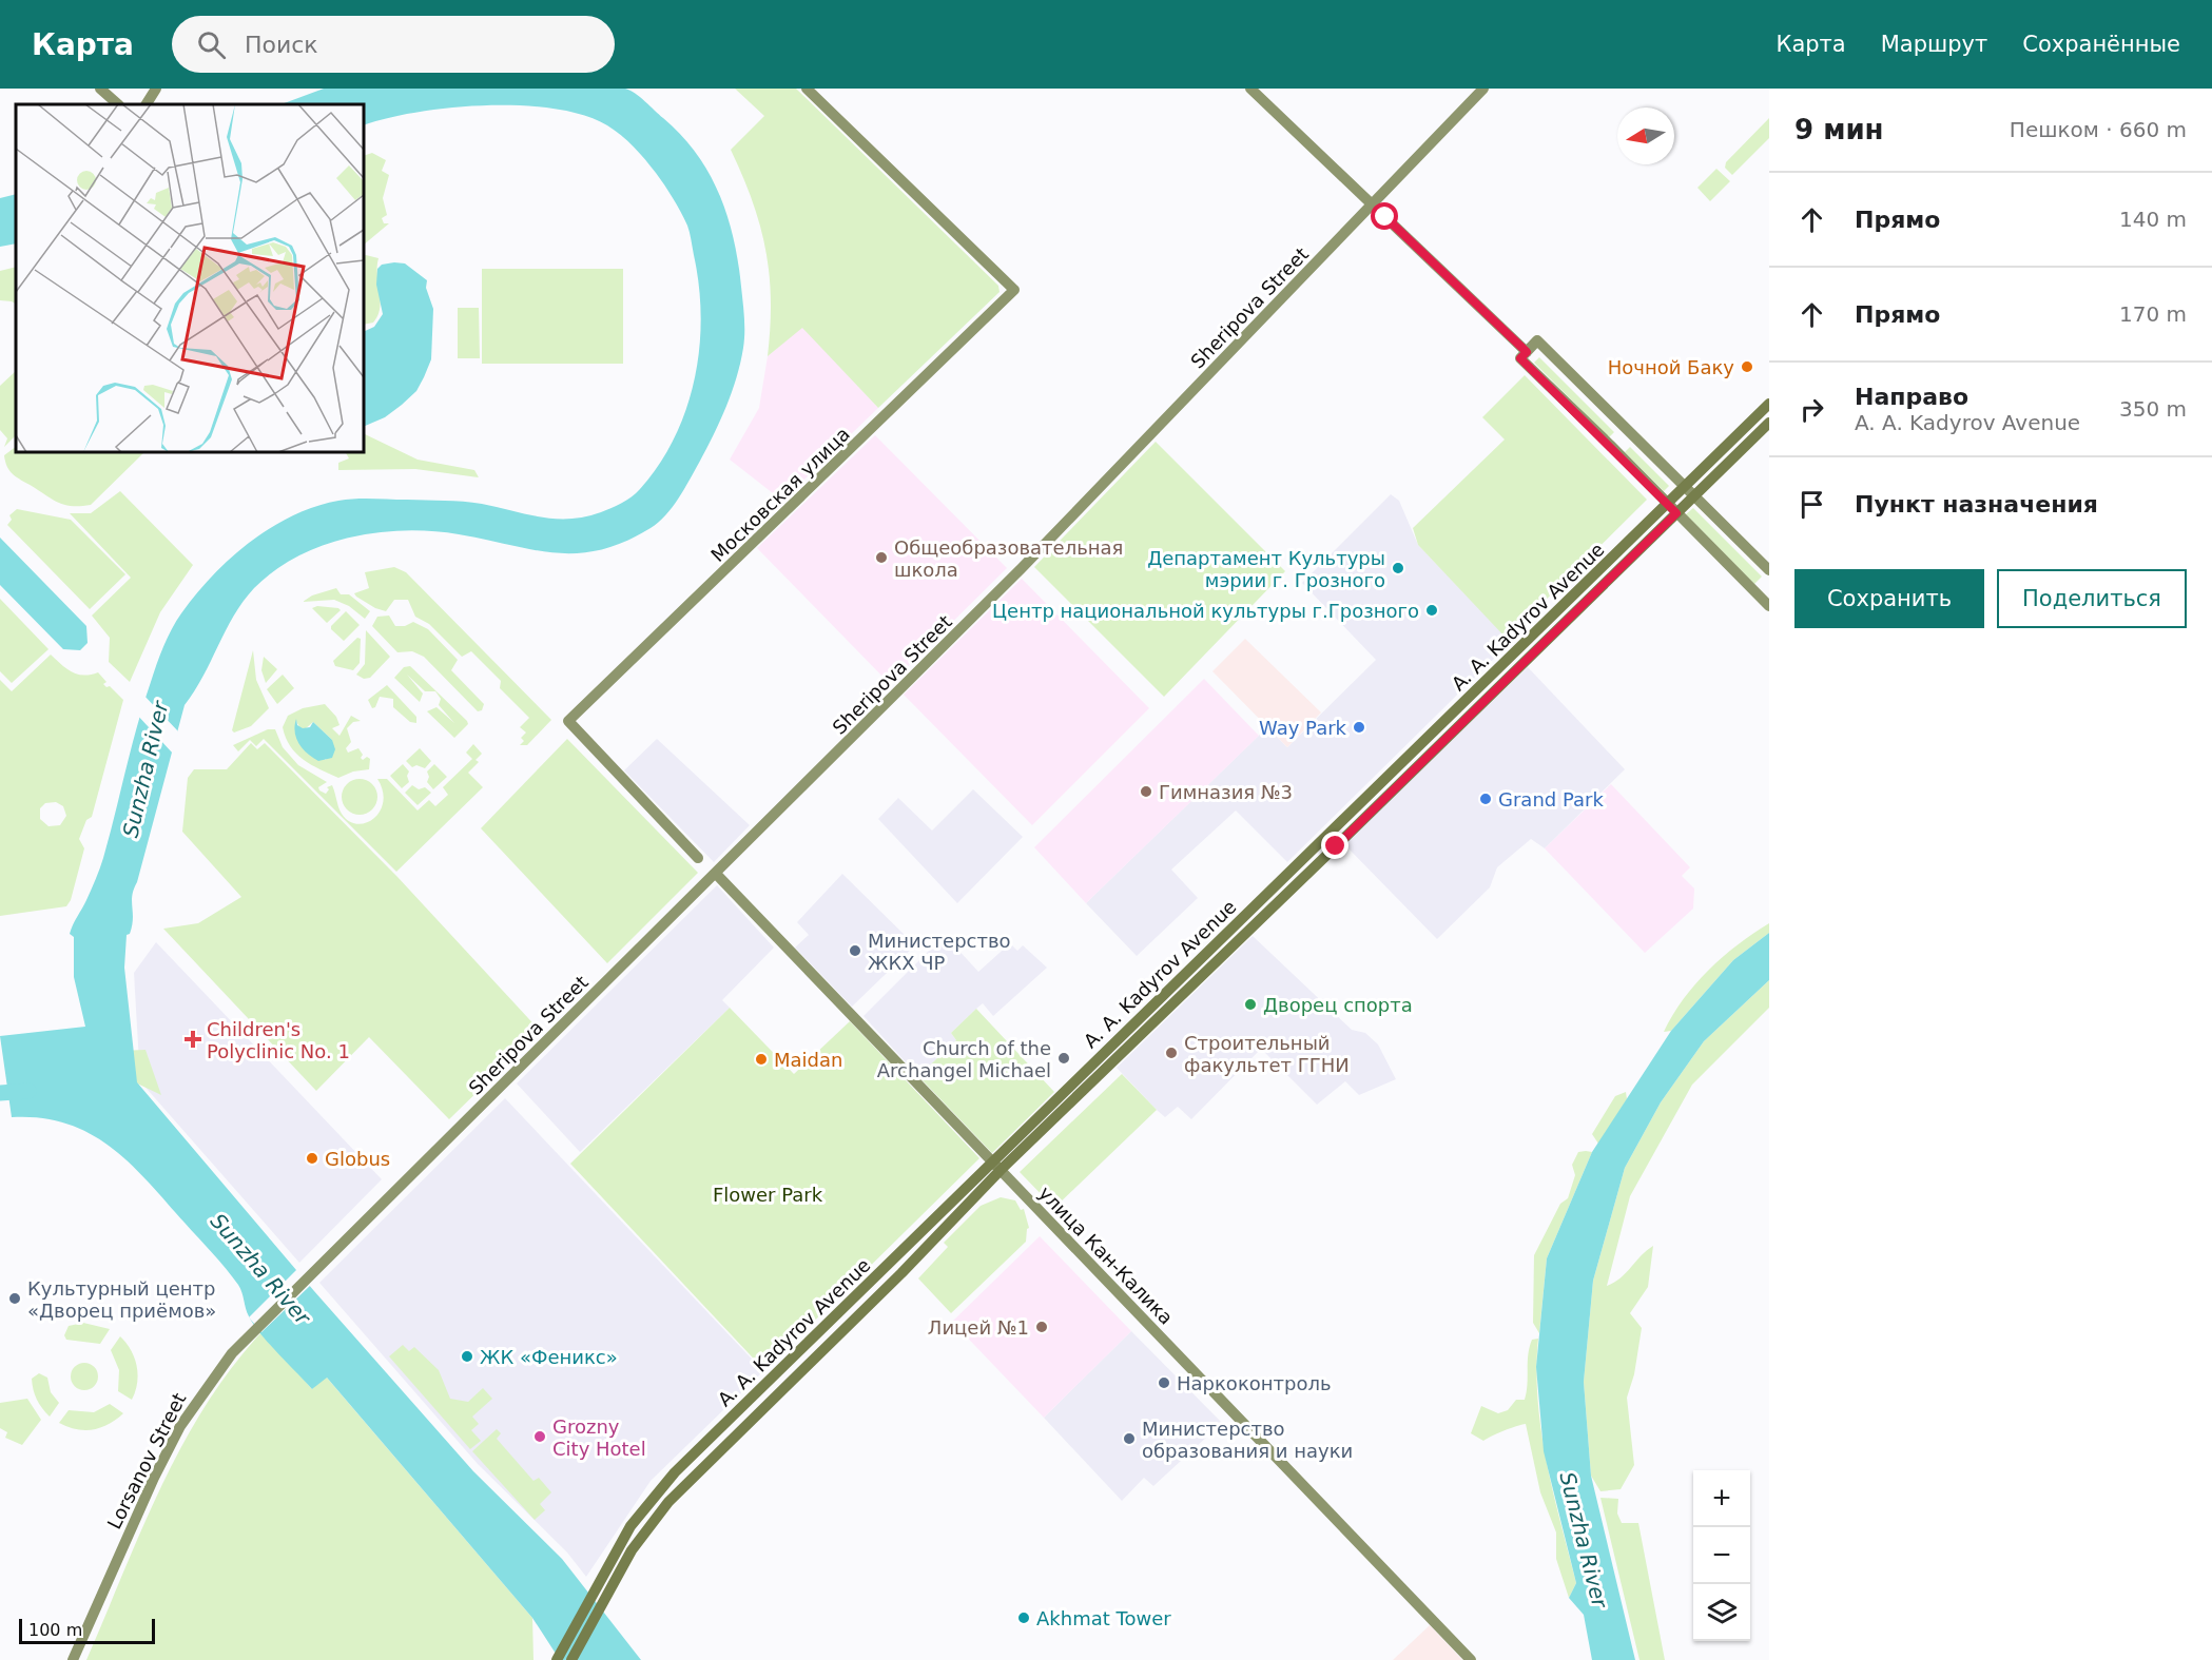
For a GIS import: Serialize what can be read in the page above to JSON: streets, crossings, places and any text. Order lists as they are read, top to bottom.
{
  "streets": {
    "main road": ["A. A. Kadyrov Avenue"],
    "street": [
      "Sheripova Street",
      "Московская улица",
      "улица Кан-Калика",
      "Lorsanov Street"
    ]
  },
  "crossings": [
    ["Sheripova Street", "улица Кан-Калика"],
    ["Sheripova Street", "Lorsanov Street"],
    ["A. A. Kadyrov Avenue", "улица Кан-Калика"]
  ],
  "water": ["Sunzha River"],
  "parks": ["Flower Park"],
  "places": {
    "other": [
      "Ночной Баку",
      "Общеобразовательная школа",
      "Департамент Культуры мэрии г. Грозного",
      "Центр национальной культуры г.Грозного",
      "Way Park",
      "Гимназия №3",
      "Grand Park",
      "Министерство ЖКХ ЧР",
      "Дворец спорта",
      "Строительный факультет ГГНИ",
      "Church of the Archangel Michael",
      "Maidan",
      "Globus",
      "Культурный центр «Дворец приёмов»",
      "Лицей №1",
      "ЖК «Феникс»",
      "Наркоконтроль",
      "Grozny City Hotel",
      "Министерство образования и науки",
      "Akhmat Tower"
    ],
    "health": ["Children's Polyclinic No. 1"]
  },
  "scale_bar": "100 m",
  "north": "left",
  "page": {
    "header": "Карта",
    "search": "Поиск",
    "nav": ["Карта", "Маршрут", "Сохранённые"],
    "heading": ["9 мин", "Пешком · 660 m"],
    "list": [
      ["Прямо", "140 m"],
      ["Прямо", "170 m"],
      ["Направо", "A. A. Kadyrov Avenue", "350 m"],
      "Пункт назначения"
    ],
    "buttons": ["Сохранить", "Поделиться"],
    "map_buttons": ["+", "−"],
    "scale": "100 m"
  }
}
